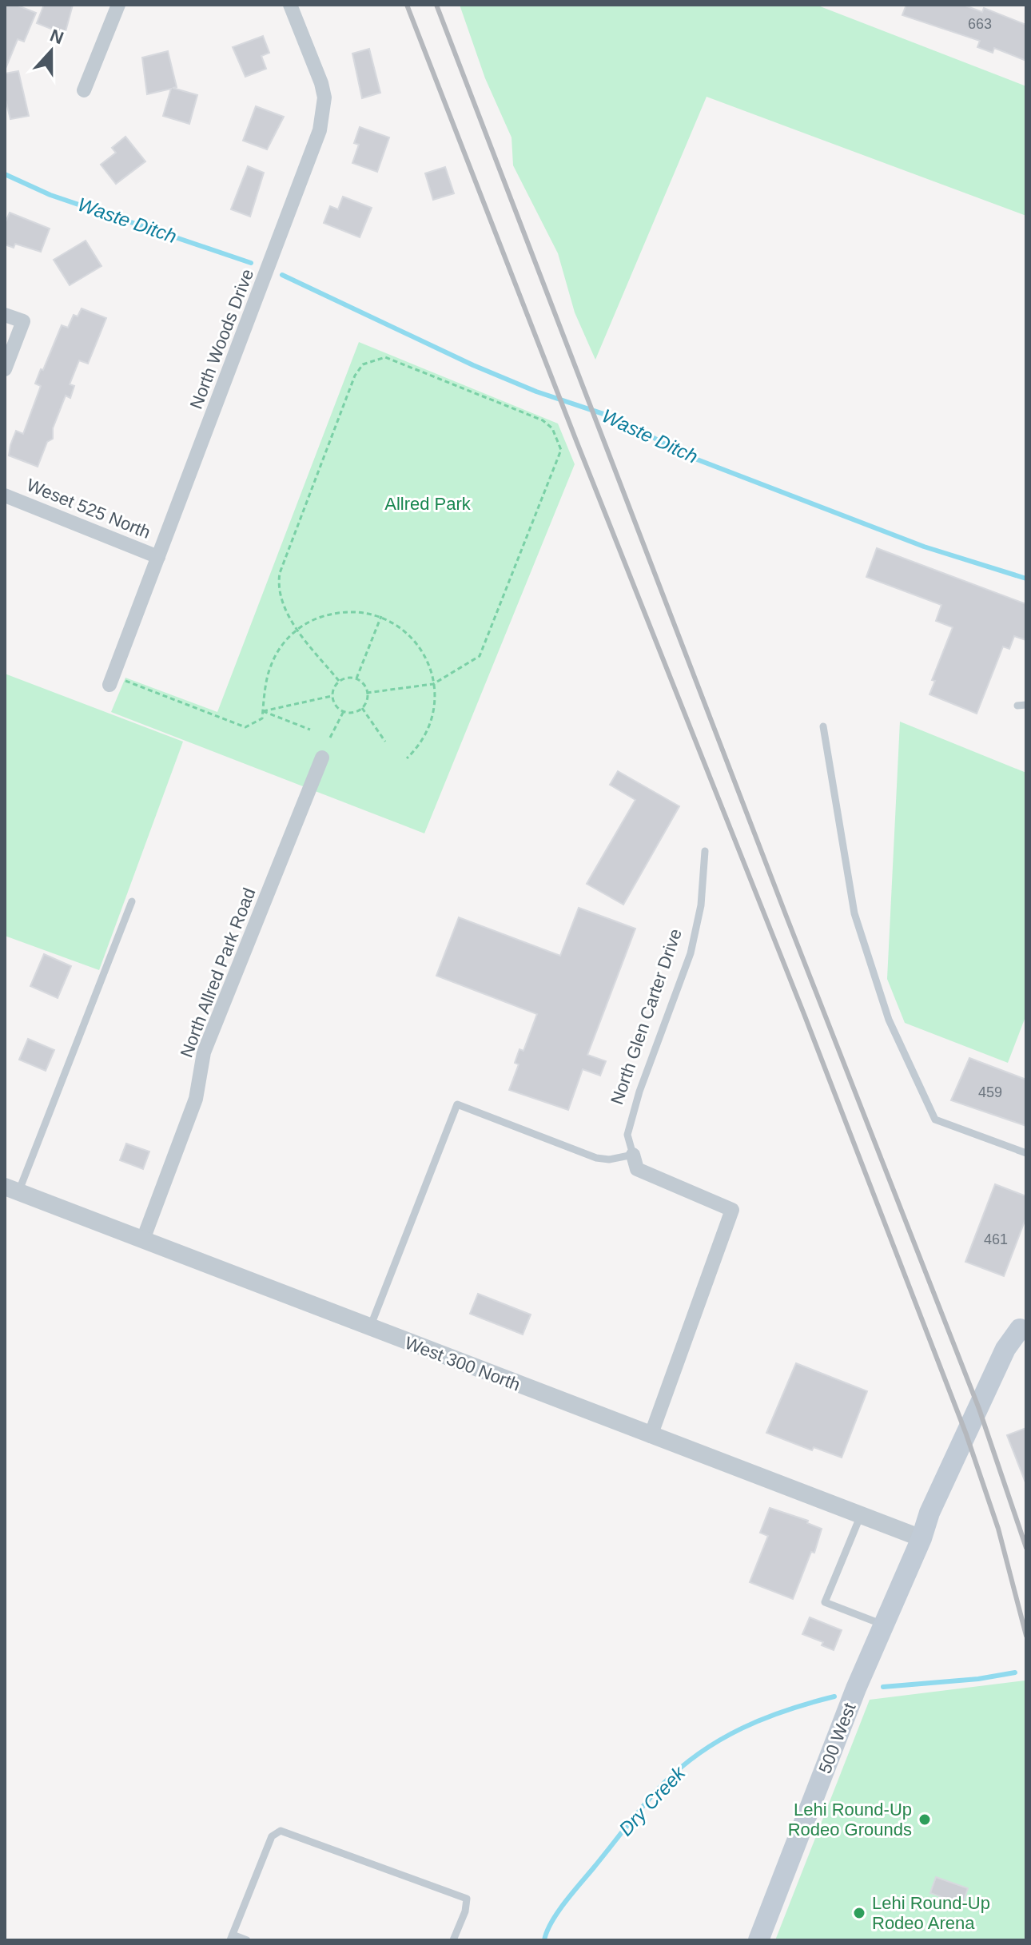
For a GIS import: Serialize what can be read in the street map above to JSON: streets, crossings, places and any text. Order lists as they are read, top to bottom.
{
  "streets": {
    "main road": ["500 West"],
    "street": [
      "North Woods Drive",
      "Weset 525 North",
      "North Allred Park Road",
      "West 300 North"
    ],
    "lane": ["North Glen Carter Drive"]
  },
  "crossings": [
    ["North Woods Drive", "Weset 525 North"],
    ["North Allred Park Road", "West 300 North"],
    ["West 300 North", "500 West"]
  ],
  "water": ["Waste Ditch", "Dry Creek"],
  "parks": ["Allred Park"],
  "places": ["Lehi Round-Up Rodeo Grounds", "Lehi Round-Up Rodeo Arena"],
  "house_numbers": ["663", "459", "461"],
  "north": "top"
}
